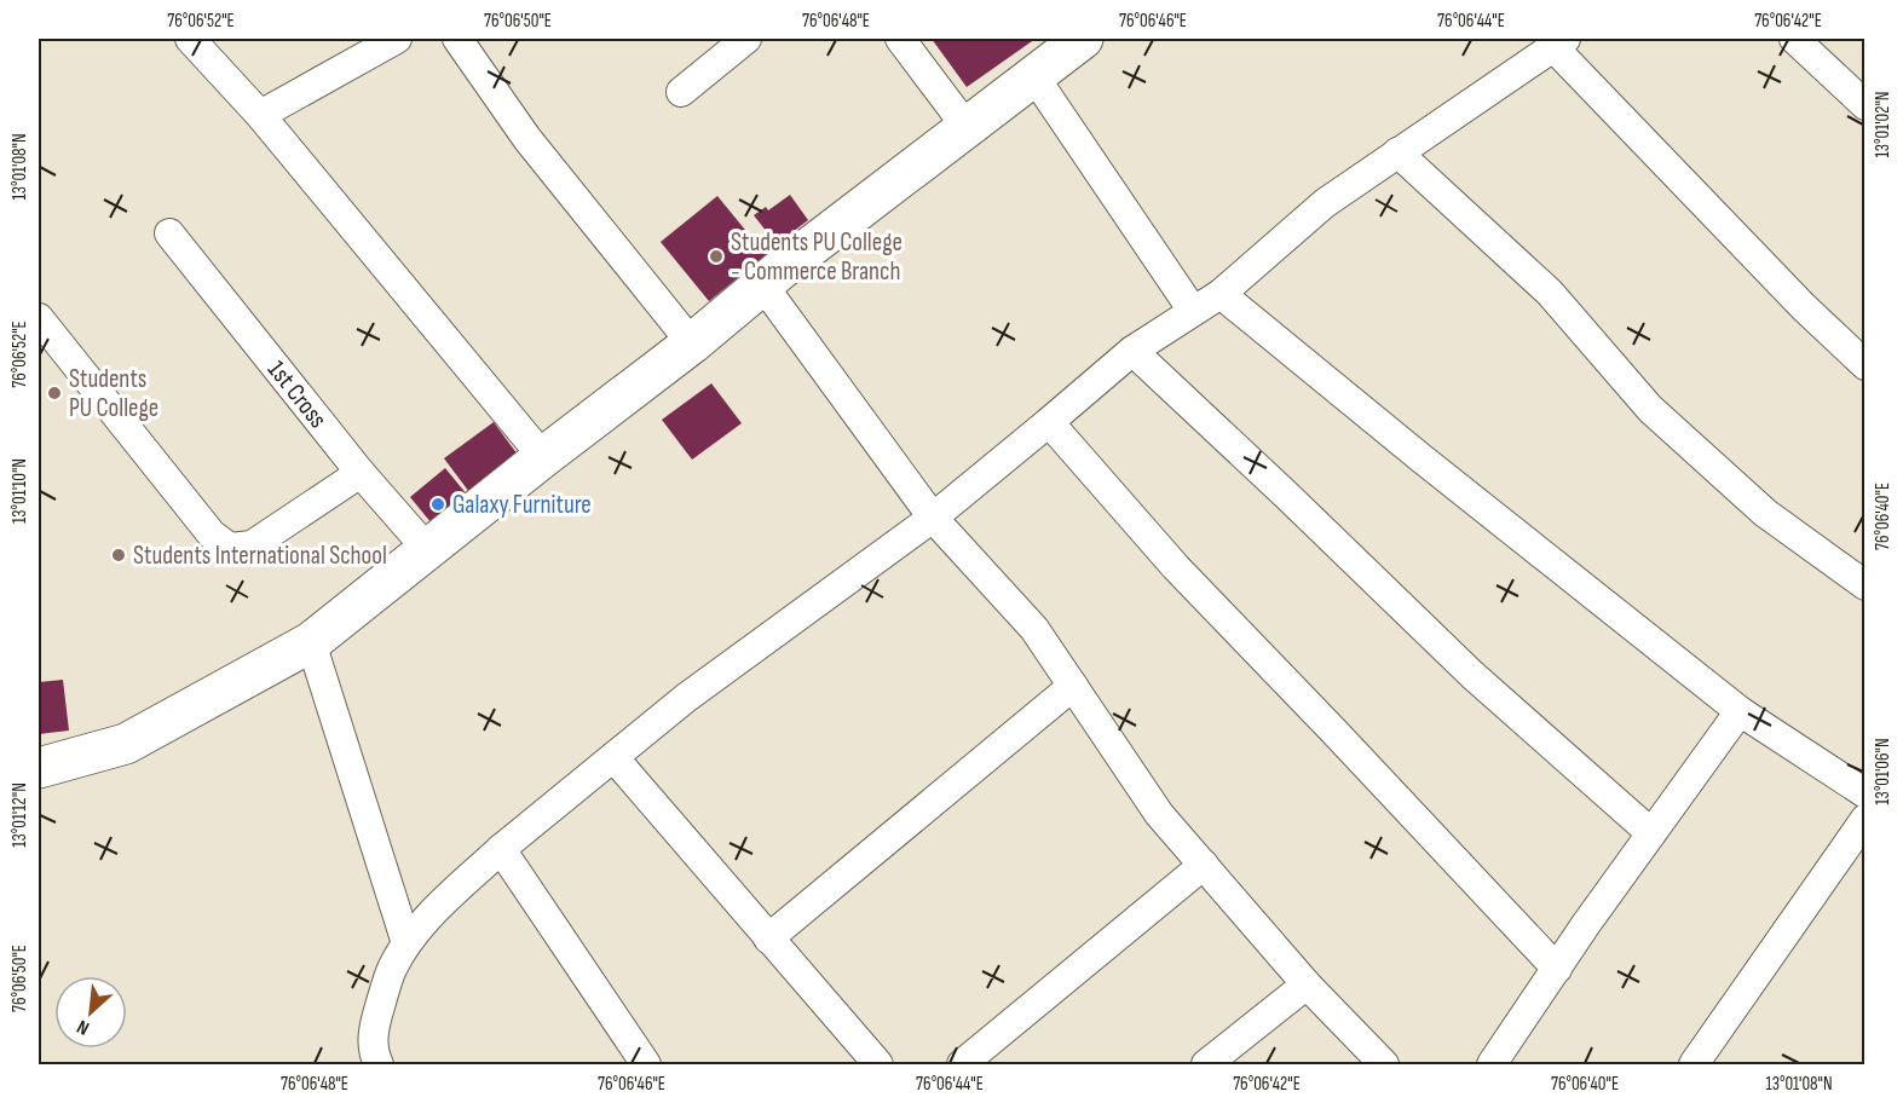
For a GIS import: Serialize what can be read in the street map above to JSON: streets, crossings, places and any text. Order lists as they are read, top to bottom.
{
  "streets": {
    "street": ["1st Cross"]
  },
  "places": [
    "Students PU College - Commerce Branch",
    "Students PU College",
    "Galaxy Furniture",
    "Students International School"
  ],
  "north": "bottom left",
  "coordinates": [
    "76°06'52\"E",
    "76°06'50\"E",
    "76°06'48\"E",
    "76°06'46\"E",
    "76°06'44\"E",
    "76°06'42\"E",
    "13°01'02\"N",
    "13°01'08\"N",
    "13°01'10\"N",
    "76°06'40\"E",
    "13°01'06\"N",
    "13°01'12\"N"
  ]
}
